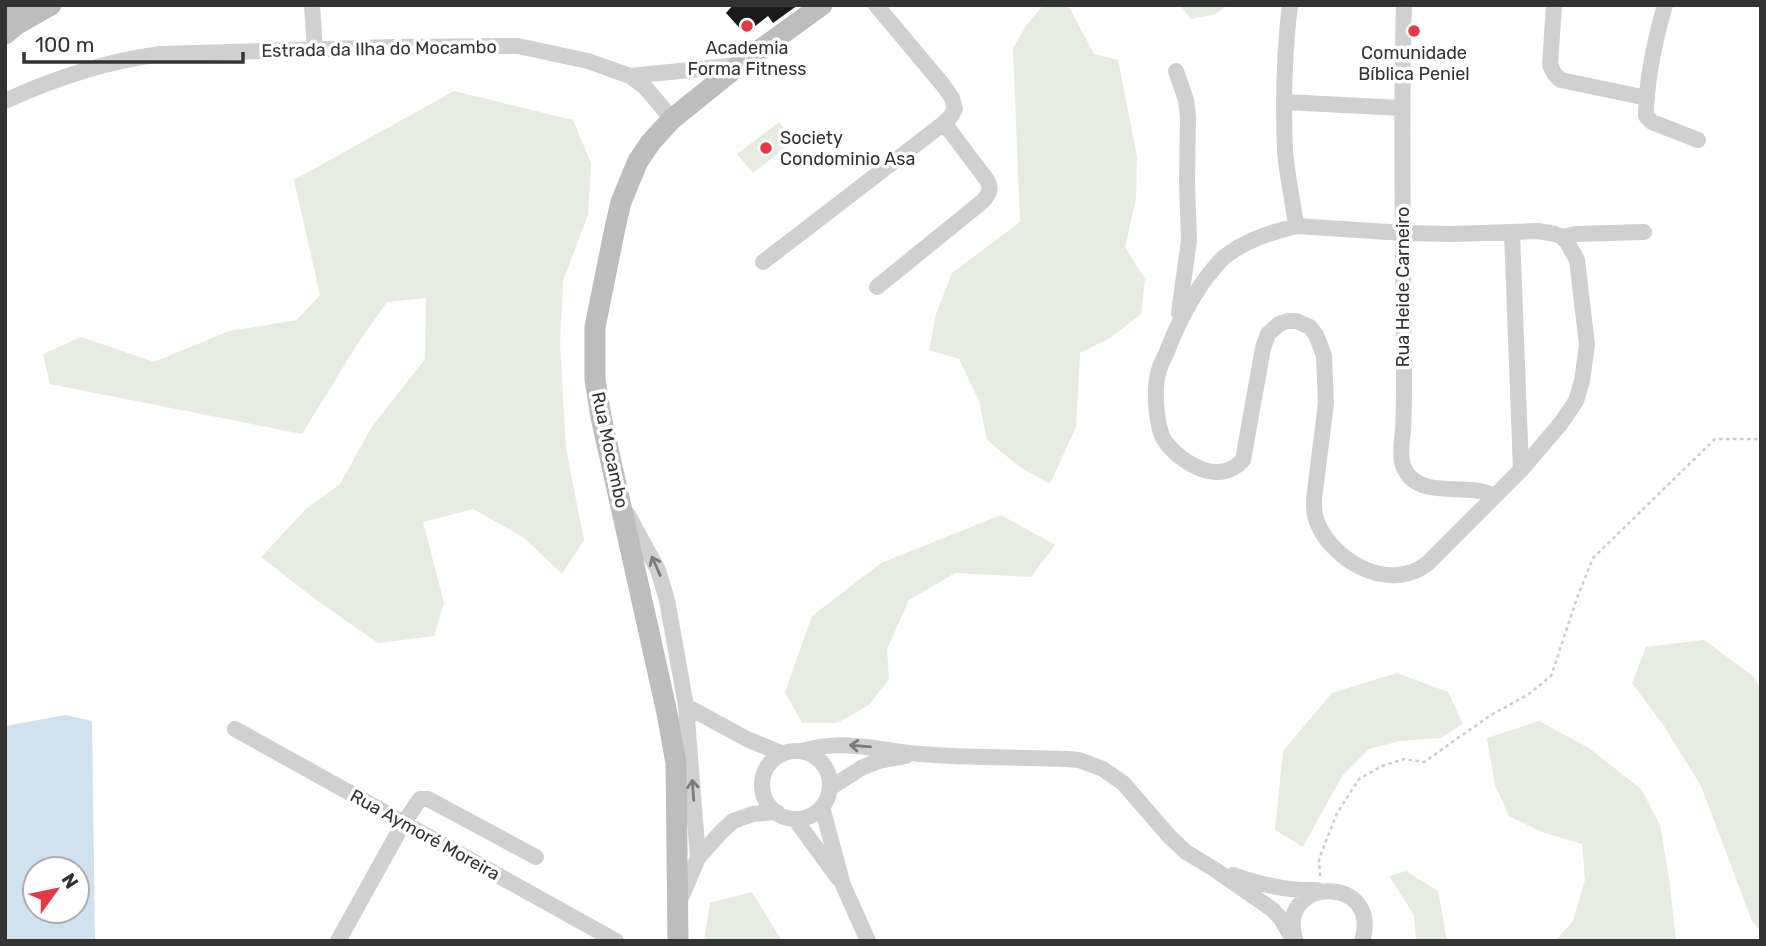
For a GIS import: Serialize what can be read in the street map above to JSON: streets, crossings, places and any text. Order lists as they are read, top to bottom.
{
  "streets": {
    "main road": ["Rua Mocambo"],
    "street": ["Estrada da Ilha do Mocambo", "Rua Heide Carneiro", "Rua Aymoré Moreira"]
  },
  "crossings": [
    ["Estrada da Ilha do Mocambo", "Rua Mocambo"]
  ],
  "places": ["Academia Forma Fitness", "Comunidade Bíblica Peniel", "Society Condominio Asa"],
  "scale_bar": "100 m",
  "north": "top right"
}
